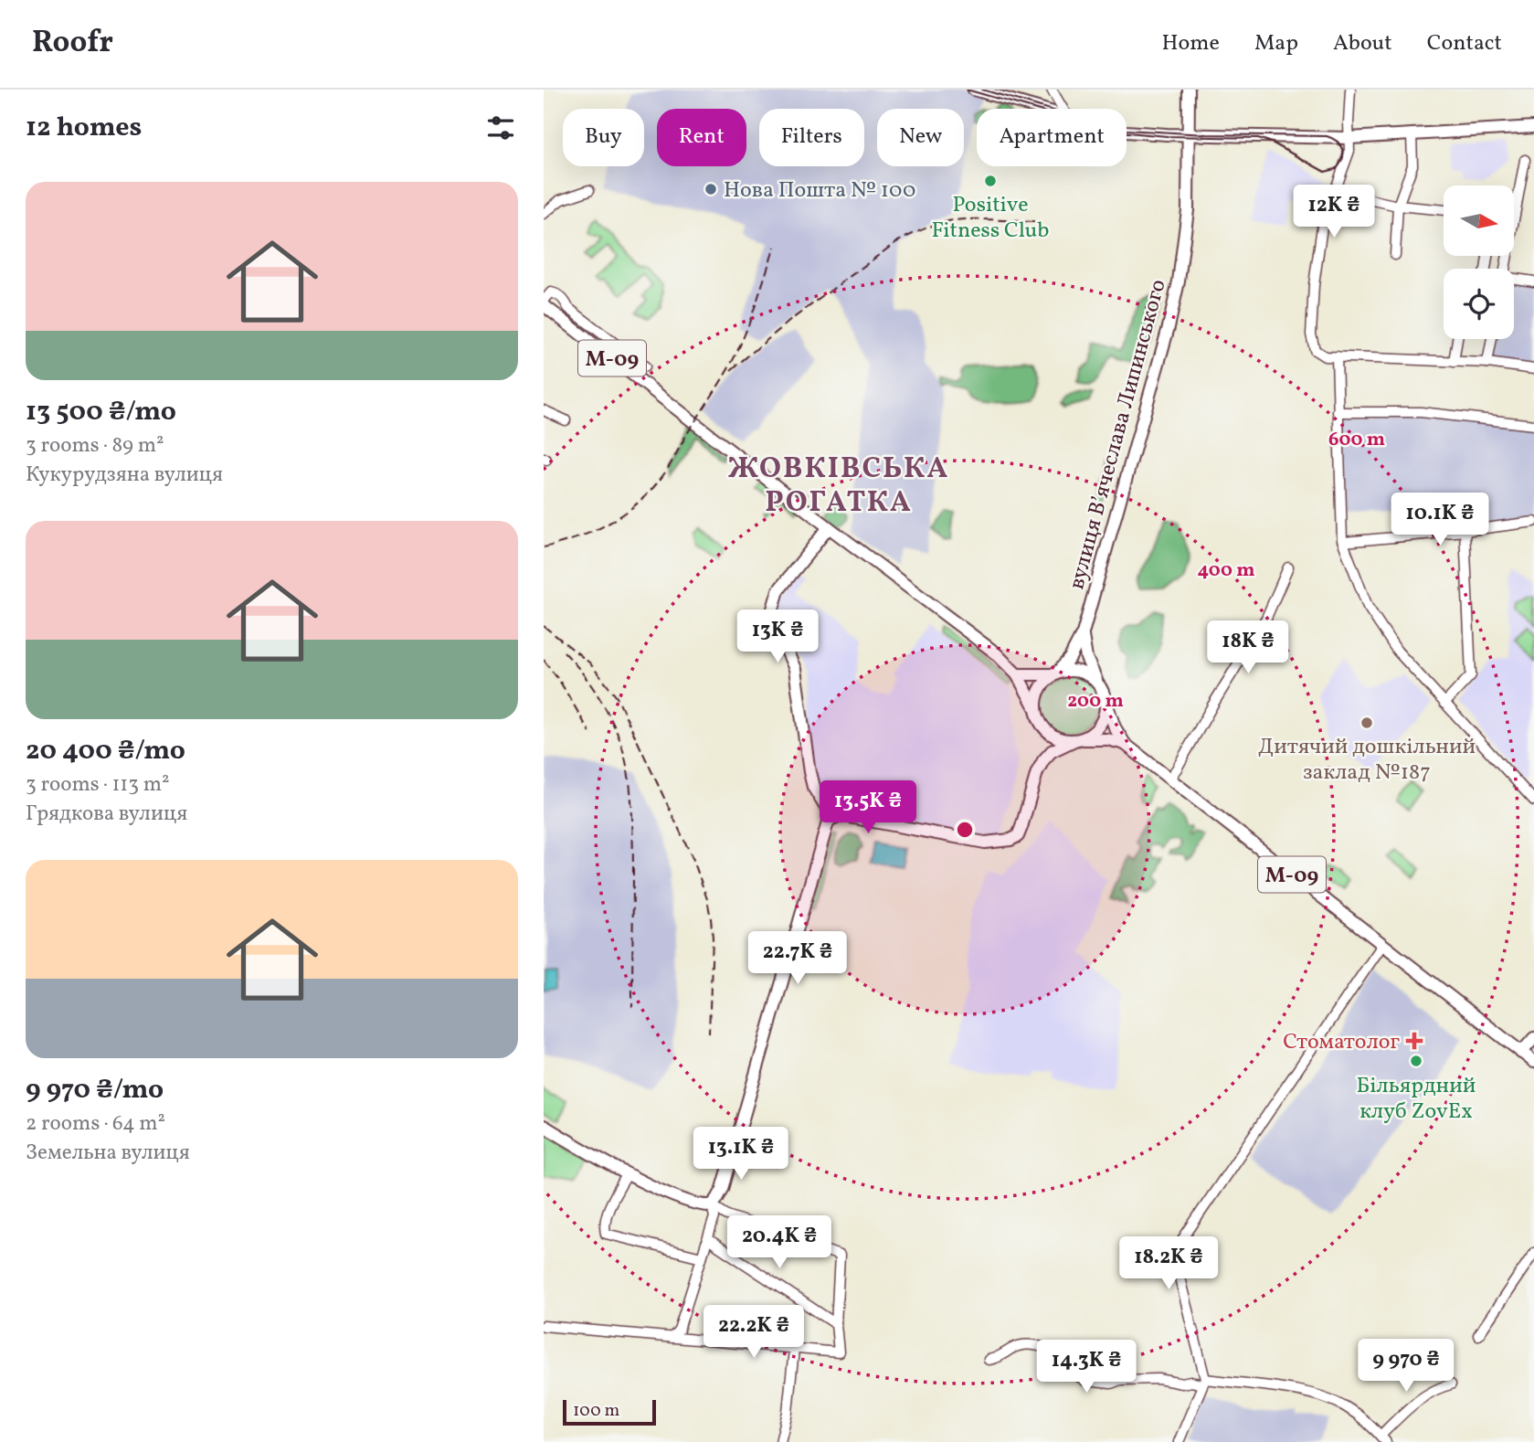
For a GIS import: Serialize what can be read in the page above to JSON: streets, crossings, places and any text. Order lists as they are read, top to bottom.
{
  "streets": {
    "main road": ["М-09", "вулиця Вʼячеслава Липинського"]
  },
  "crossings": [
    ["М-09", "вулиця Вʼячеслава Липинського"]
  ],
  "districts": ["ЖОВКІВСЬКА РОГАТКА"],
  "places": {
    "other": [
      "Positive Fitness Club",
      "Нова Пошта № 100",
      "Дитячий дошкільний заклад №187",
      "Більярдний клуб ZovEx"
    ],
    "health": ["Стоматолог"]
  },
  "scale_bar": "100 m",
  "north": "right",
  "page": {
    "header": "Roofr",
    "nav": [
      "Home",
      "Map",
      "About",
      "Contact"
    ],
    "heading": "12 homes",
    "chip": [
      "Buy",
      "Rent",
      "Filters",
      "New",
      "Apartment"
    ],
    "list": [
      {
        "name": "13 500 ₴/mo",
        "note": "3 rooms · 89 m² · Кукурудзяна вулиця"
      },
      {
        "name": "20 400 ₴/mo",
        "note": "3 rooms · 113 m² · Грядкова вулиця"
      },
      {
        "name": "9 970 ₴/mo",
        "note": "2 rooms · 64 m² · Земельна вулиця"
      }
    ],
    "price": [
      "12K ₴",
      "10.1K ₴",
      "13K ₴",
      "18K ₴",
      "13.5K ₴",
      "22.7K ₴",
      "13.1K ₴",
      "20.4K ₴",
      "18.2K ₴",
      "22.2K ₴",
      "9 970 ₴",
      "14.3K ₴"
    ],
    "scale": "100 m"
  },
  "rings": ["600 m", "400 m", "200 m"]
}
